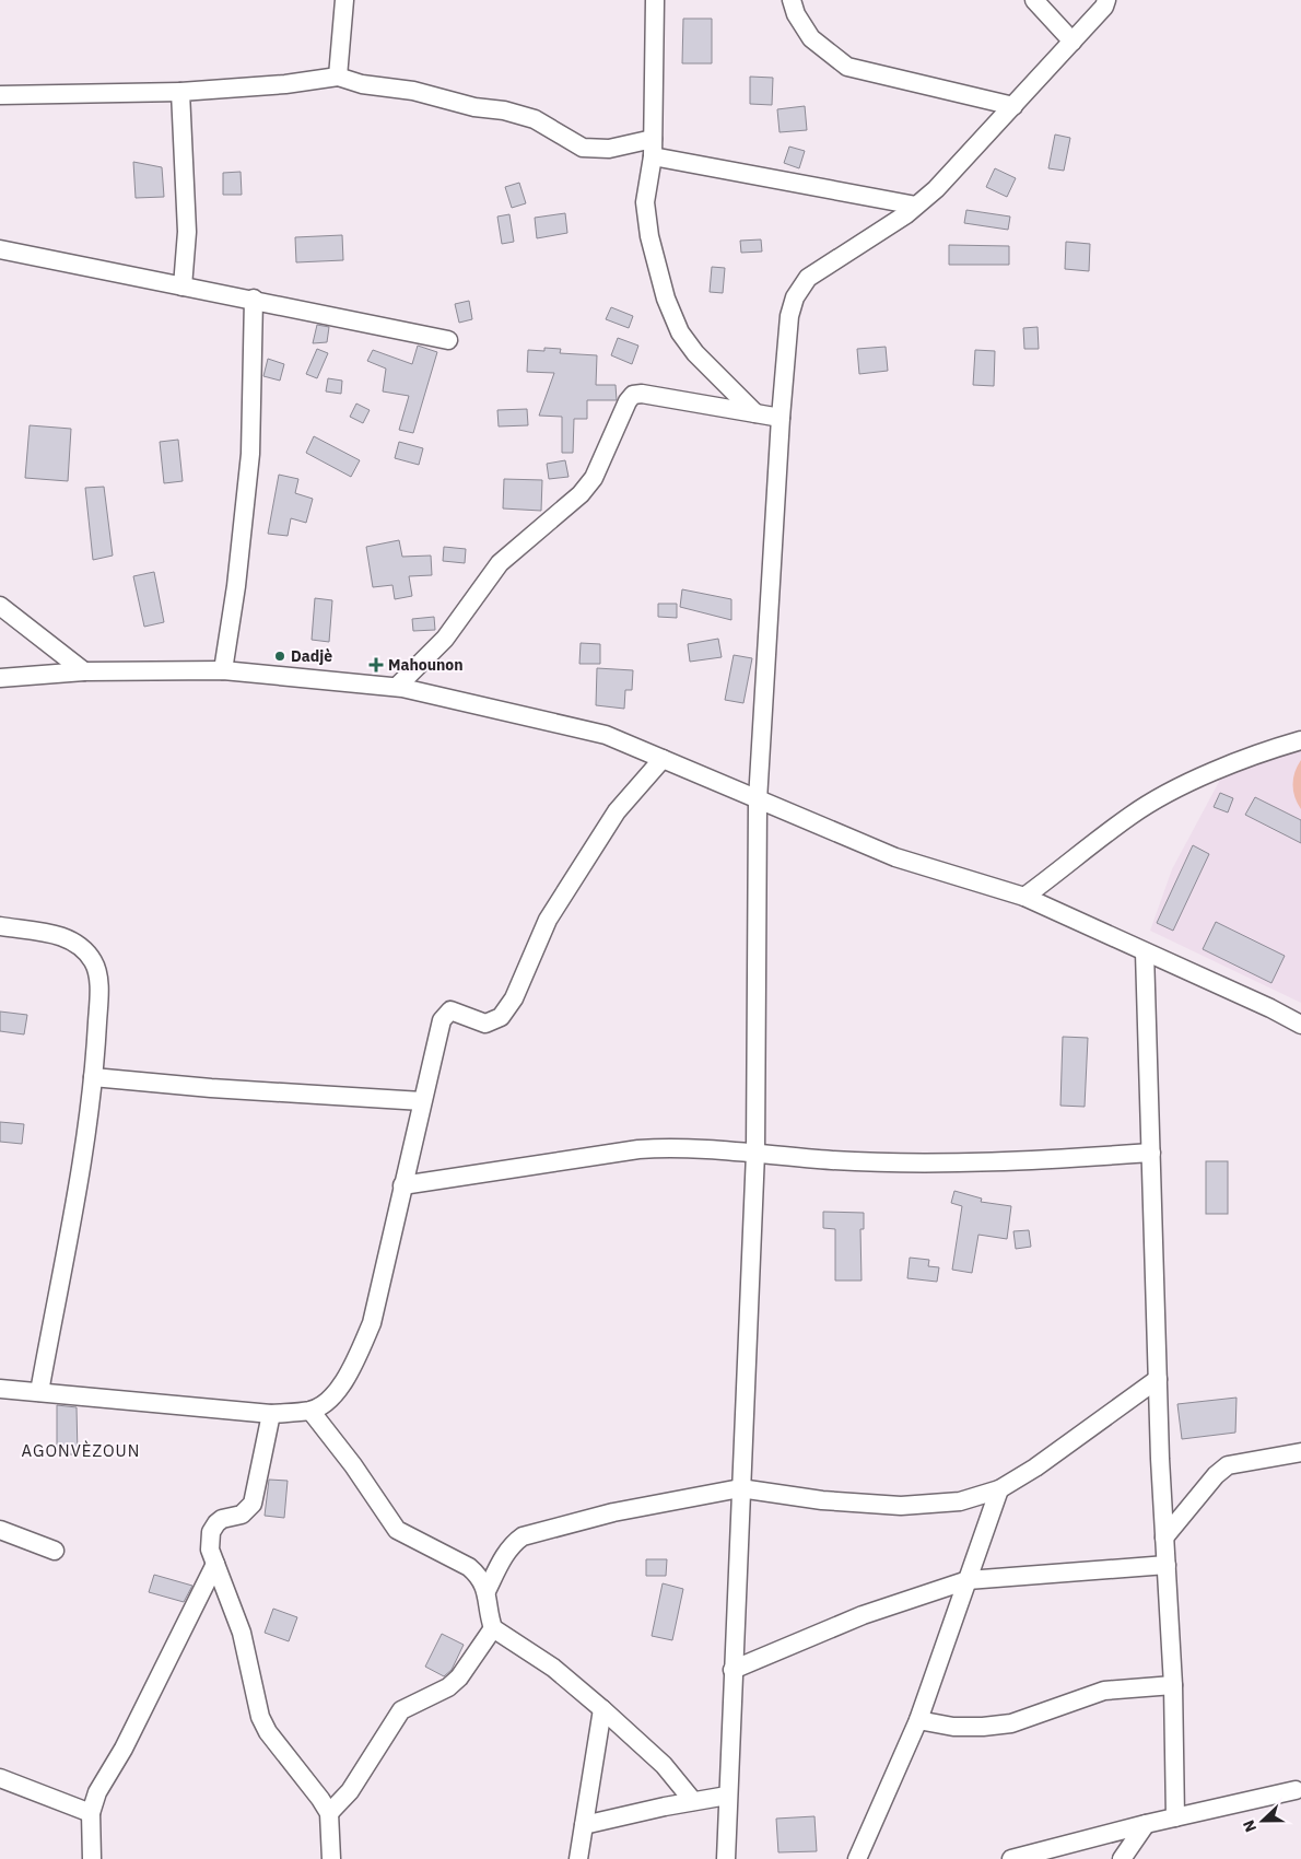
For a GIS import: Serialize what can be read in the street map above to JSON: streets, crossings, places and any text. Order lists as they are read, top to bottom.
{
  "districts": ["AGONVÈZOUN"],
  "places": {
    "other": ["Dadjè"],
    "health": ["Mahounon"]
  },
  "north": "left"
}
